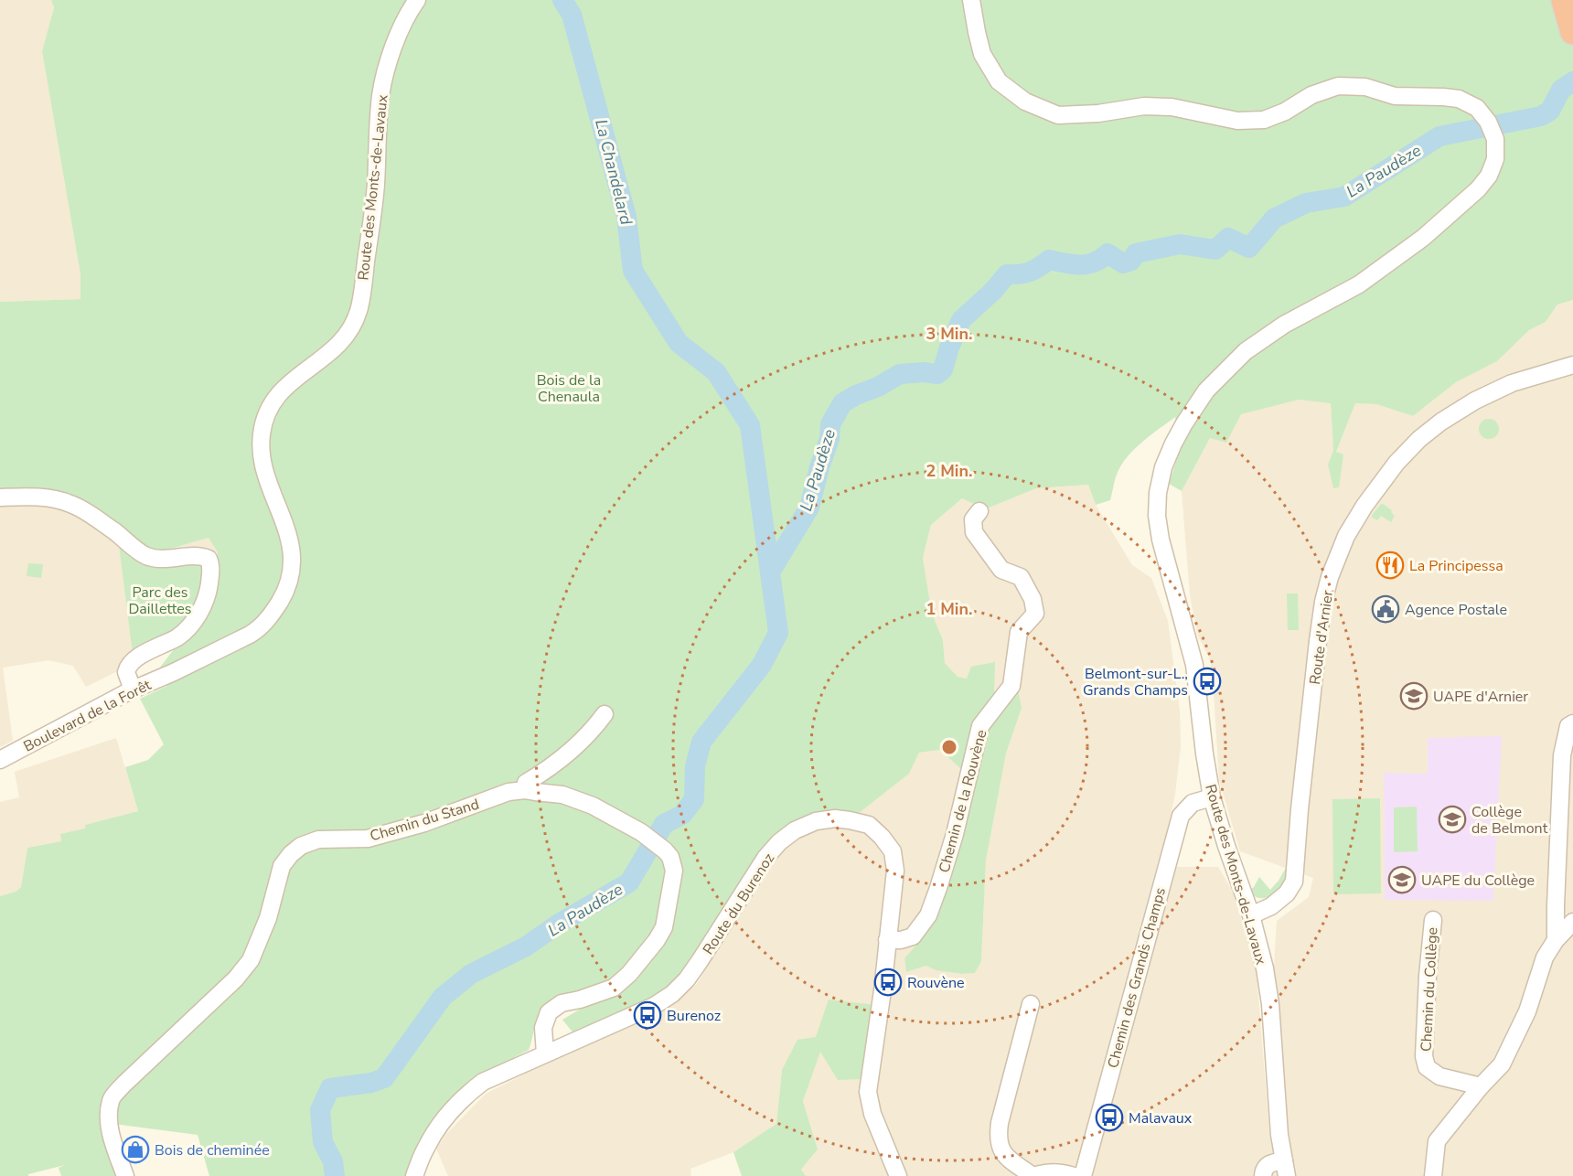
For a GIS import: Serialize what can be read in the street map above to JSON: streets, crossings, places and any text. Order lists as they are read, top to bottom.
{
  "streets": {
    "street": [
      "Route des Monts-de-Lavaux",
      "Route d'Arnier",
      "Boulevard de la Forêt",
      "Chemin de la Rouvène",
      "Chemin du Stand",
      "Route du Burenoz",
      "Chemin des Grands Champs",
      "Chemin du Collège"
    ]
  },
  "crossings": [
    ["Route des Monts-de-Lavaux", "Route d'Arnier"],
    ["Route des Monts-de-Lavaux", "Boulevard de la Forêt"],
    ["Route des Monts-de-Lavaux", "Chemin des Grands Champs"],
    ["Chemin de la Rouvène", "Route du Burenoz"],
    ["Chemin du Stand", "Route du Burenoz"]
  ],
  "water": ["La Paudèze", "La Chandelard"],
  "parks": ["Bois de la Chenaula", "Parc des Daillettes"],
  "places": {
    "restaurant": ["La Principessa"],
    "public building": ["Agence Postale"],
    "bus stop": [
      "Belmont-sur-L., Grands Champs",
      "Rouvène",
      "Burenoz",
      "Malavaux"
    ],
    "school or university": ["UAPE d'Arnier", "Collège de Belmont", "UAPE du Collège"],
    "shop": ["Bois de cheminée"]
  },
  "rings": ["3 Min.", "2 Min.", "1 Min."]
}
